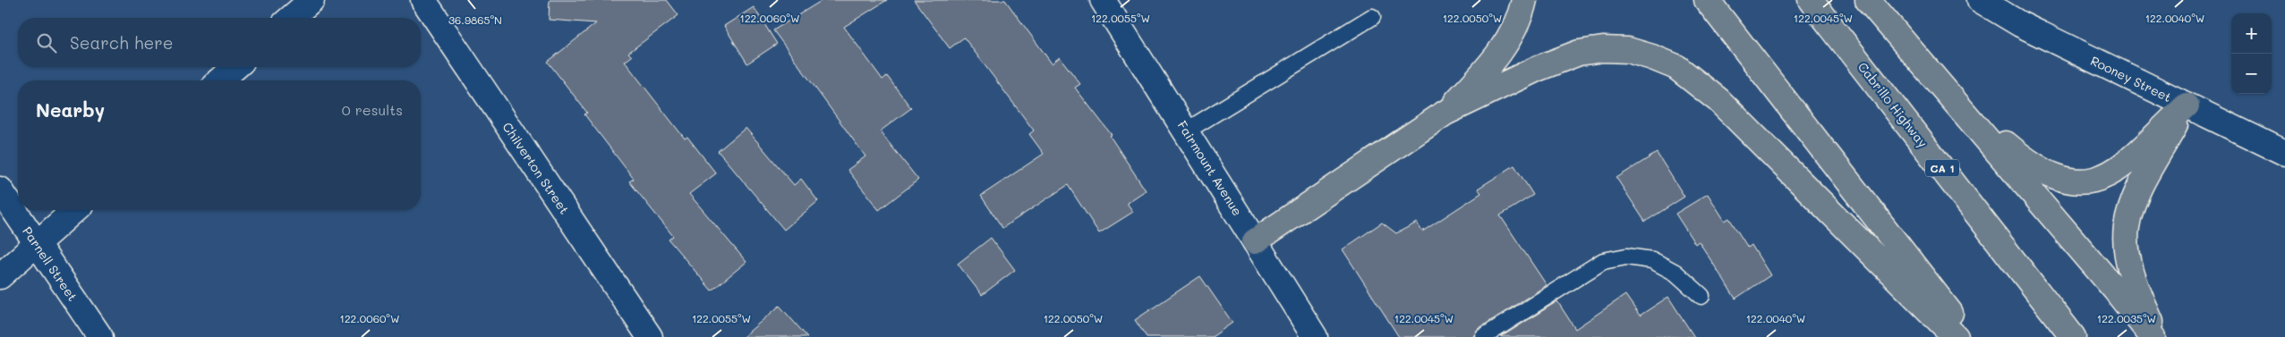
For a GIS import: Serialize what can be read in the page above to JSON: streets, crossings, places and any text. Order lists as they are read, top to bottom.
{
  "streets": {
    "highway": ["Cabrillo Highway", "CA 1"],
    "street": [
      "Rooney Street",
      "Chilverton Street",
      "Fairmount Avenue",
      "Parnell Street"
    ]
  },
  "page": {
    "map_buttons": ["+", "−"],
    "search": "Search here",
    "heading": ["Nearby", "0 results"]
  },
  "coordinates": [
    "122.0060°W",
    "122.0055°W",
    "122.0050°W",
    "122.0045°W",
    "122.0040°W",
    "36.9865°N",
    "122.0035°W"
  ]
}
